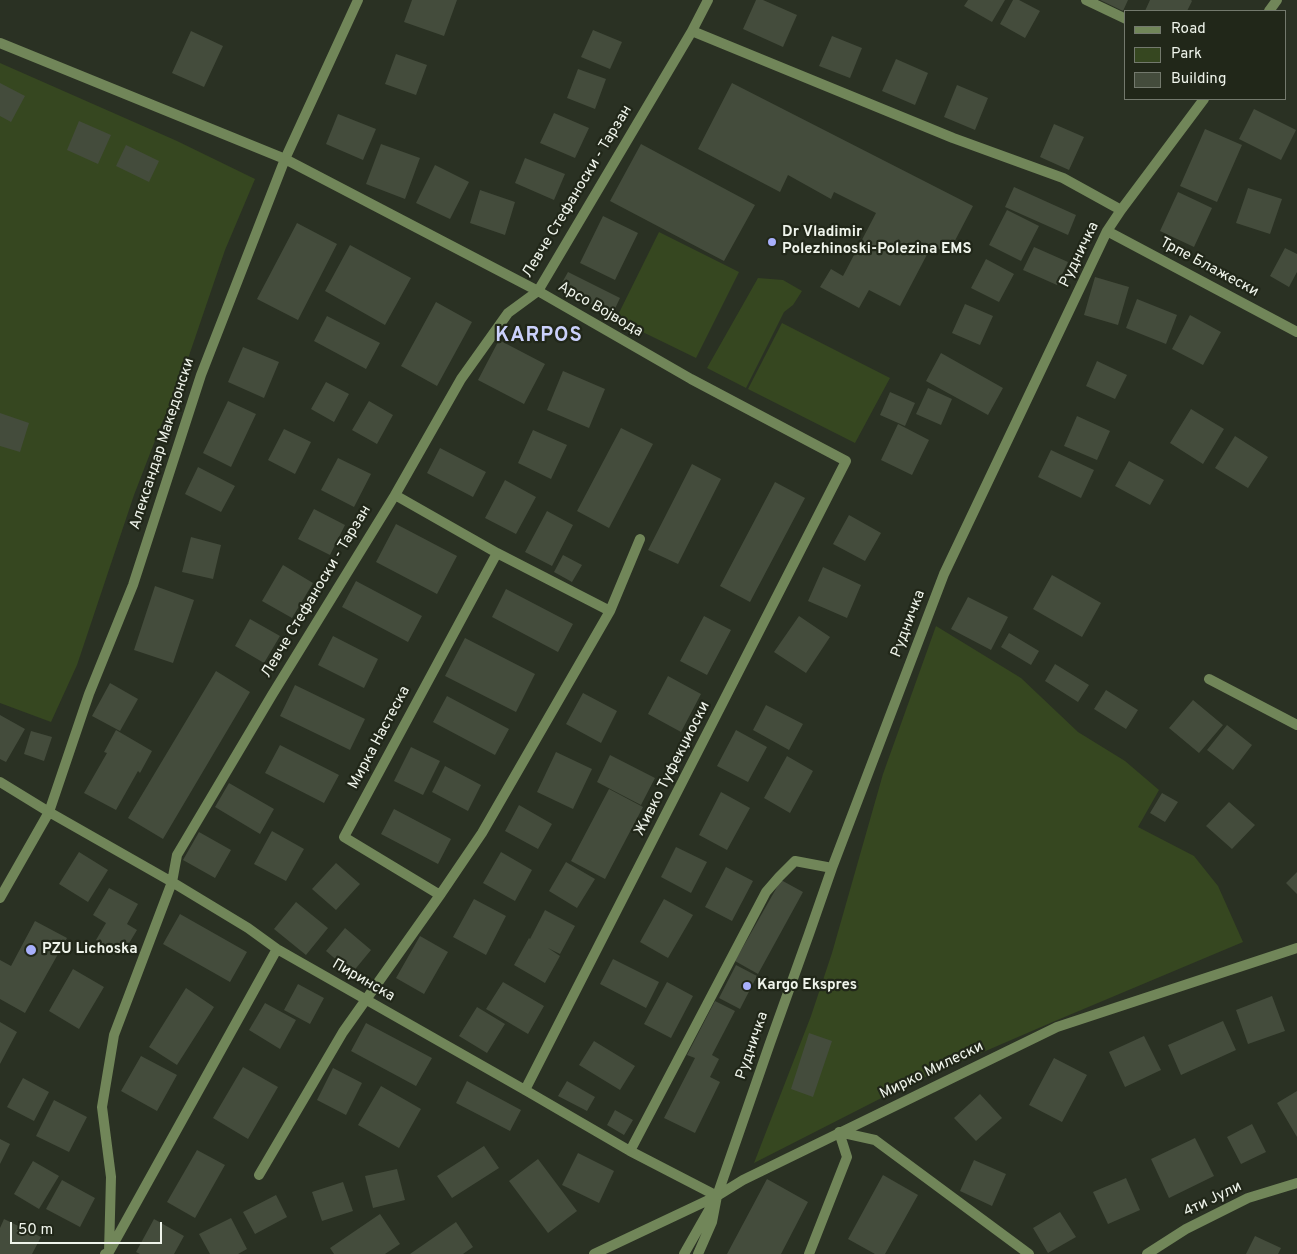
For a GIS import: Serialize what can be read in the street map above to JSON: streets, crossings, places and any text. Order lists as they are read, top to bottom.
{
  "streets": {
    "street": [
      "Левче Стефаноски - Тарзан",
      "Рудничка",
      "Трпе Блажески",
      "Арсо Војвода",
      "Александар Македонски",
      "Мирка Настеска",
      "Живко Туфекџиоски",
      "Пиринска",
      "Мирко Милески",
      "4ти Јули"
    ]
  },
  "crossings": [
    ["Левче Стефаноски - Тарзан", "Арсо Војвода"],
    ["Левче Стефаноски - Тарзан", "Пиринска"],
    ["Рудничка", "Трпе Блажески"],
    ["Рудничка", "Пиринска"],
    ["Рудничка", "Мирко Милески"],
    ["Арсо Војвода", "Александар Македонски"],
    ["Арсо Војвода", "Живко Туфекџиоски"],
    ["Александар Македонски", "Пиринска"],
    ["Живко Туфекџиоски", "Пиринска"],
    ["Пиринска", "Мирко Милески"]
  ],
  "districts": ["KARPOS"],
  "places": ["Dr Vladimir Polezhinoski-Polezina EMS", "PZU Lichoska", "Kargo Ekspres"],
  "legend": ["Road", "Park", "Building"],
  "scale_bar": "50 m"
}
